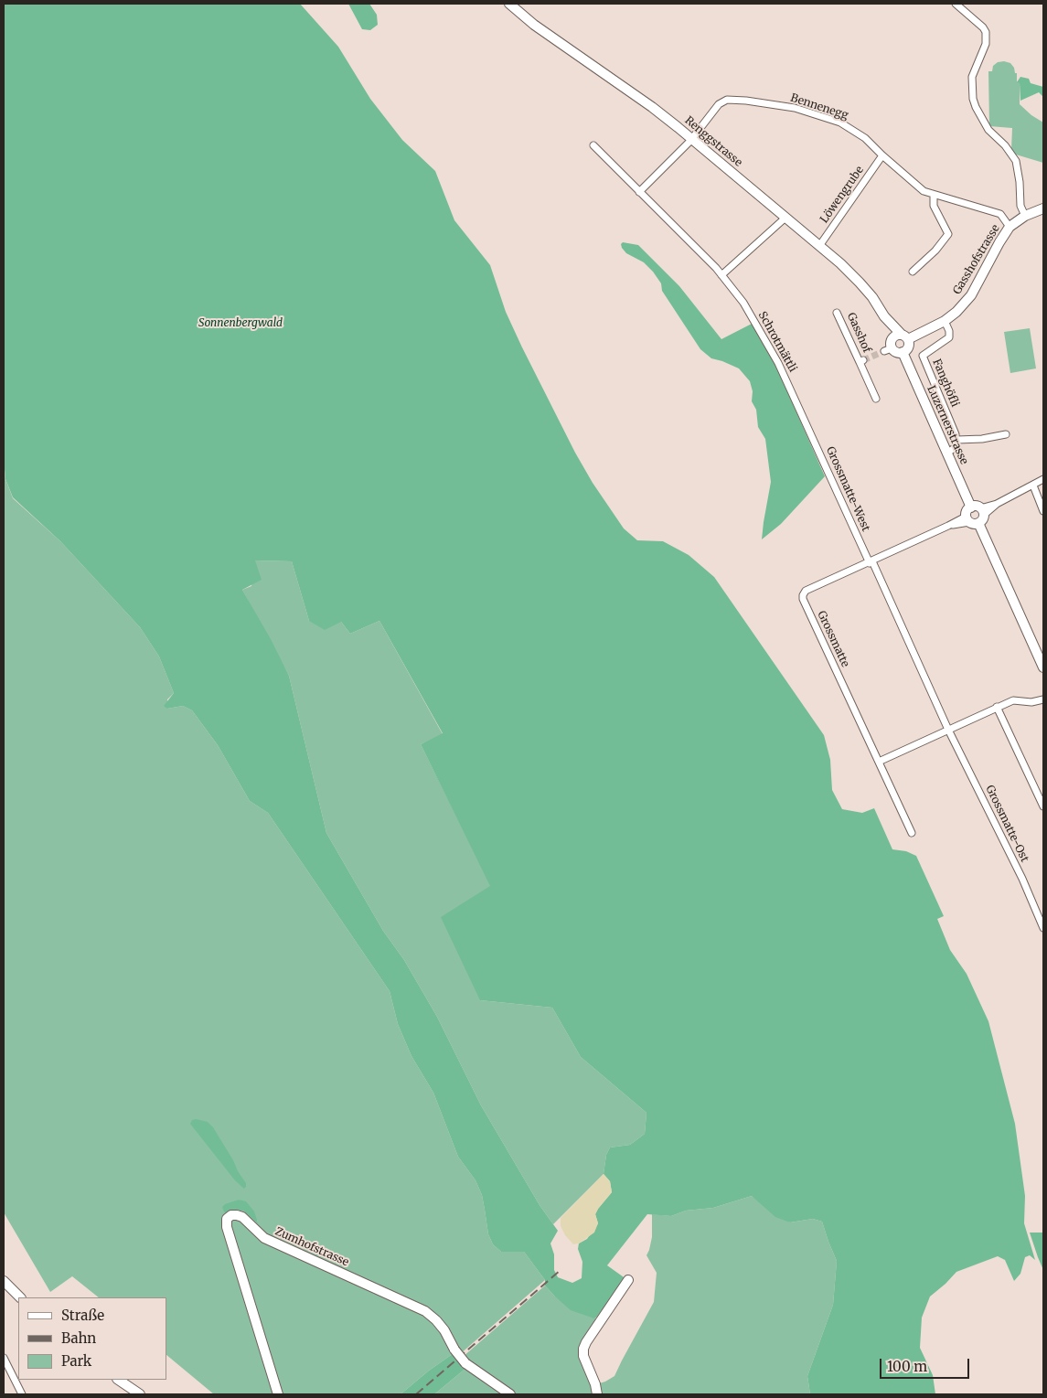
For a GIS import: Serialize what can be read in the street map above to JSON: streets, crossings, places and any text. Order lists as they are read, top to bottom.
{
  "streets": {
    "main road": [
      "Renggstrasse",
      "Gasshofstrasse",
      "Luzernerstrasse",
      "Zumhofstrasse"
    ],
    "street": [
      "Bennenegg",
      "Löwengrube",
      "Gasshof",
      "Schrotmättli",
      "Fanghöfli",
      "Grossmatte-West",
      "Grossmatte",
      "Grossmatte-Ost"
    ]
  },
  "crossings": [
    ["Bennenegg", "Renggstrasse"],
    ["Bennenegg", "Löwengrube"],
    ["Bennenegg", "Gasshofstrasse"],
    ["Renggstrasse", "Löwengrube"],
    ["Renggstrasse", "Gasshofstrasse"],
    ["Renggstrasse", "Luzernerstrasse"],
    ["Gasshofstrasse", "Fanghöfli"],
    ["Gasshofstrasse", "Luzernerstrasse"],
    ["Schrotmättli", "Grossmatte-West"],
    ["Luzernerstrasse", "Grossmatte"],
    ["Grossmatte-West", "Grossmatte"]
  ],
  "parks": ["Sonnenbergwald"],
  "legend": ["Straße", "Bahn", "Park"],
  "scale_bar": "100 m"
}
